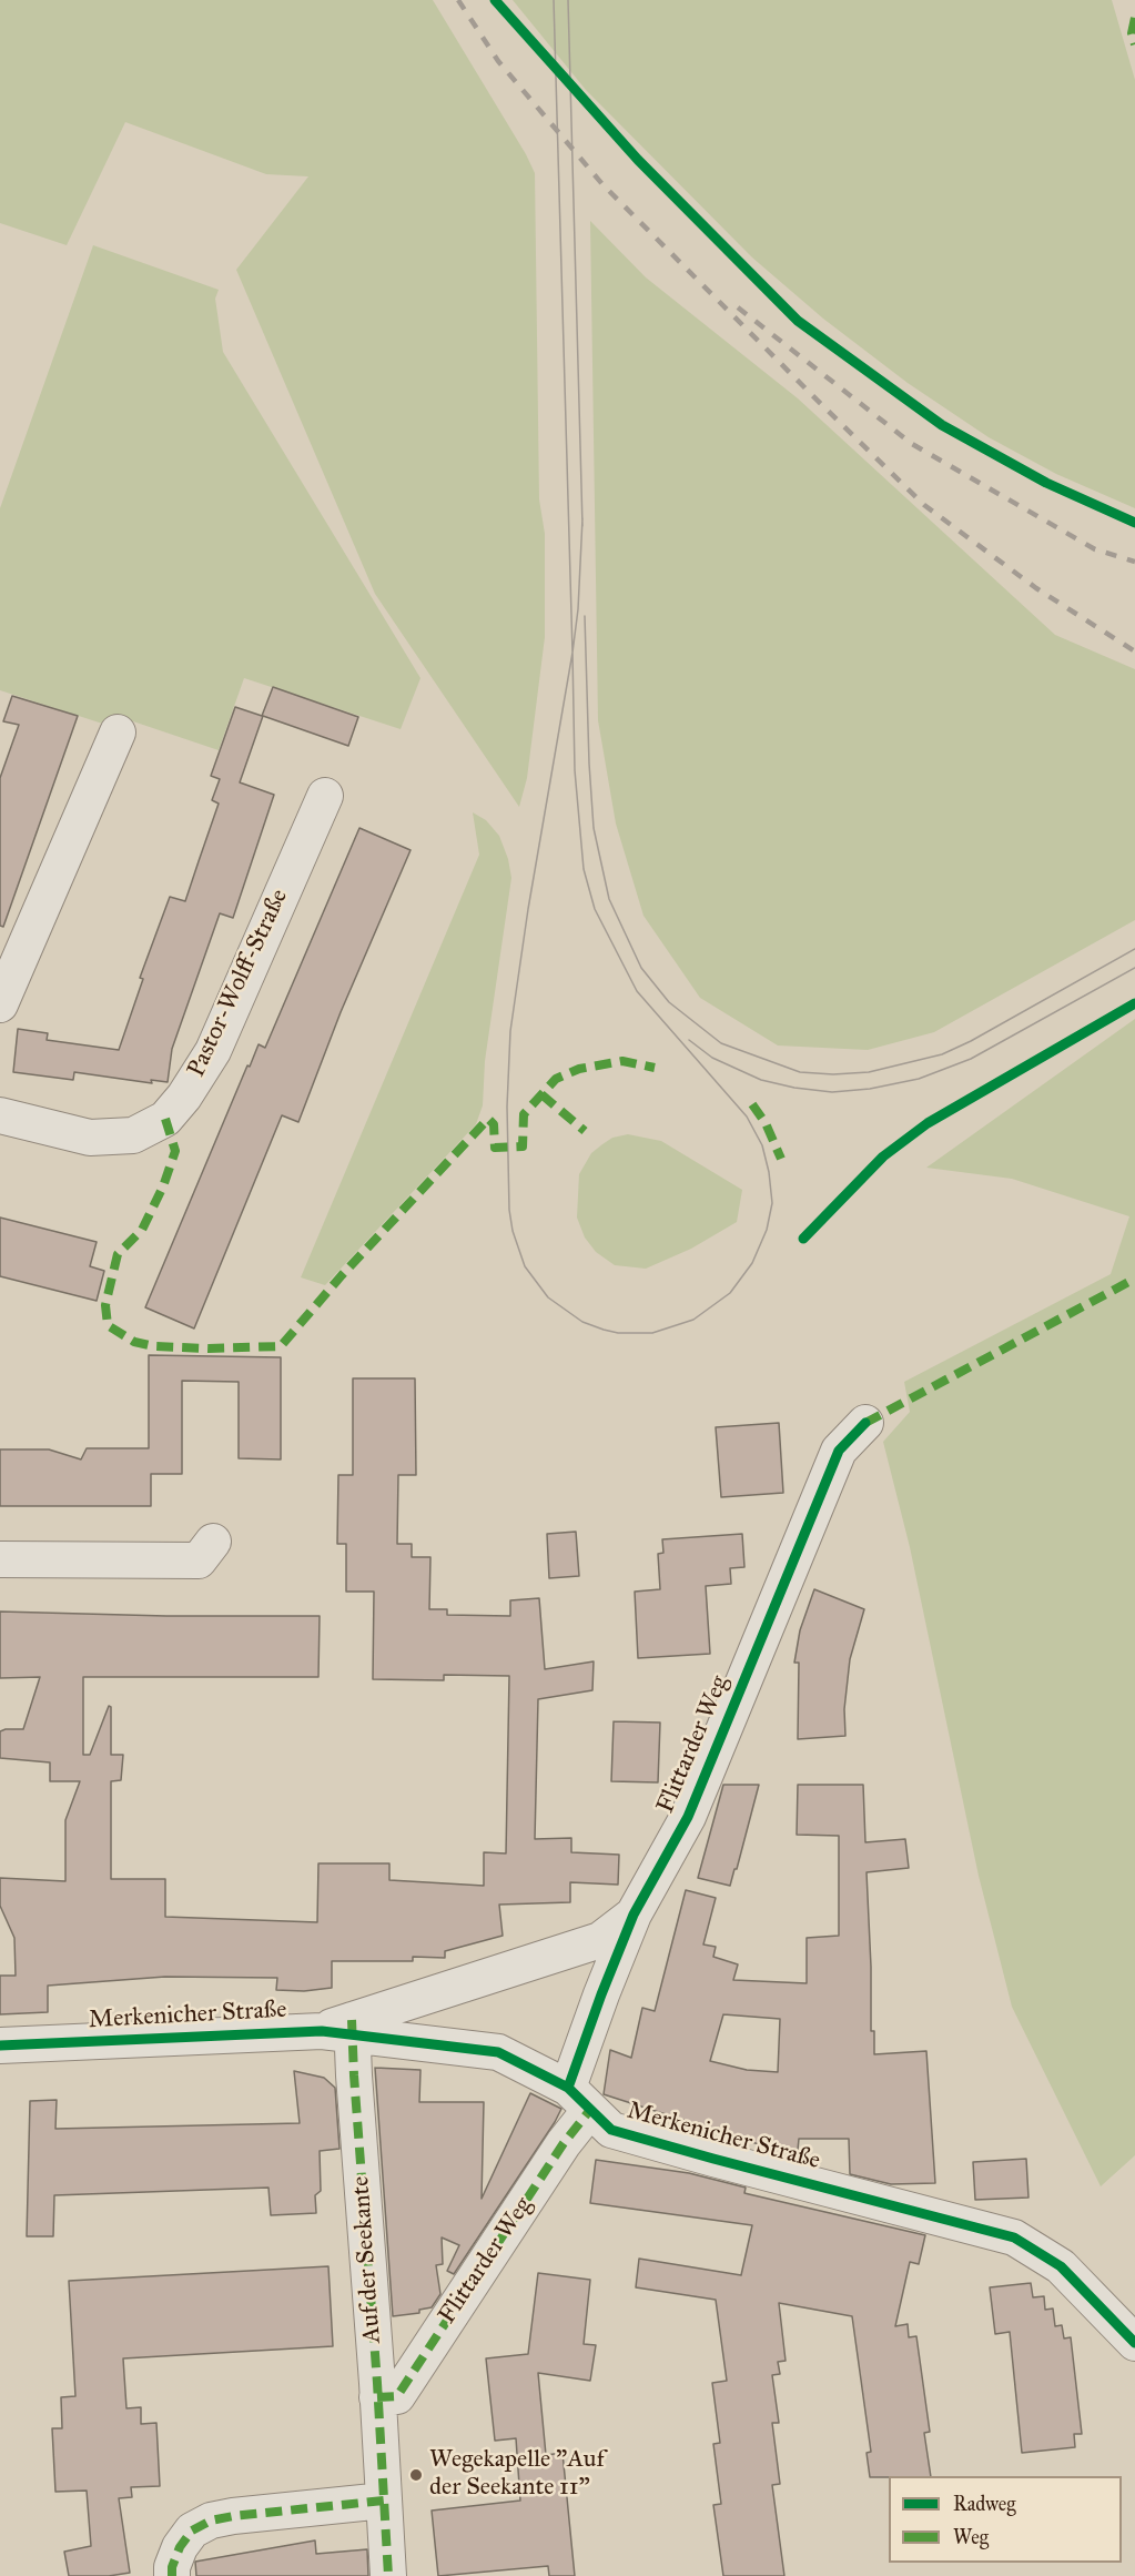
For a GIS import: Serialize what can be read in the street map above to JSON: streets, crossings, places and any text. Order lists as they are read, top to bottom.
{
  "streets": {
    "street": [
      "Pastor-Wolff-Straße",
      "Flittarder Weg",
      "Merkenicher Straße",
      "Auf der Seekante"
    ]
  },
  "crossings": [
    ["Flittarder Weg", "Merkenicher Straße"],
    ["Flittarder Weg", "Auf der Seekante"],
    ["Merkenicher Straße", "Auf der Seekante"]
  ],
  "places": ["Wegekapelle \"Auf der Seekante 11\""],
  "legend": ["Radweg", "Weg"]
}
